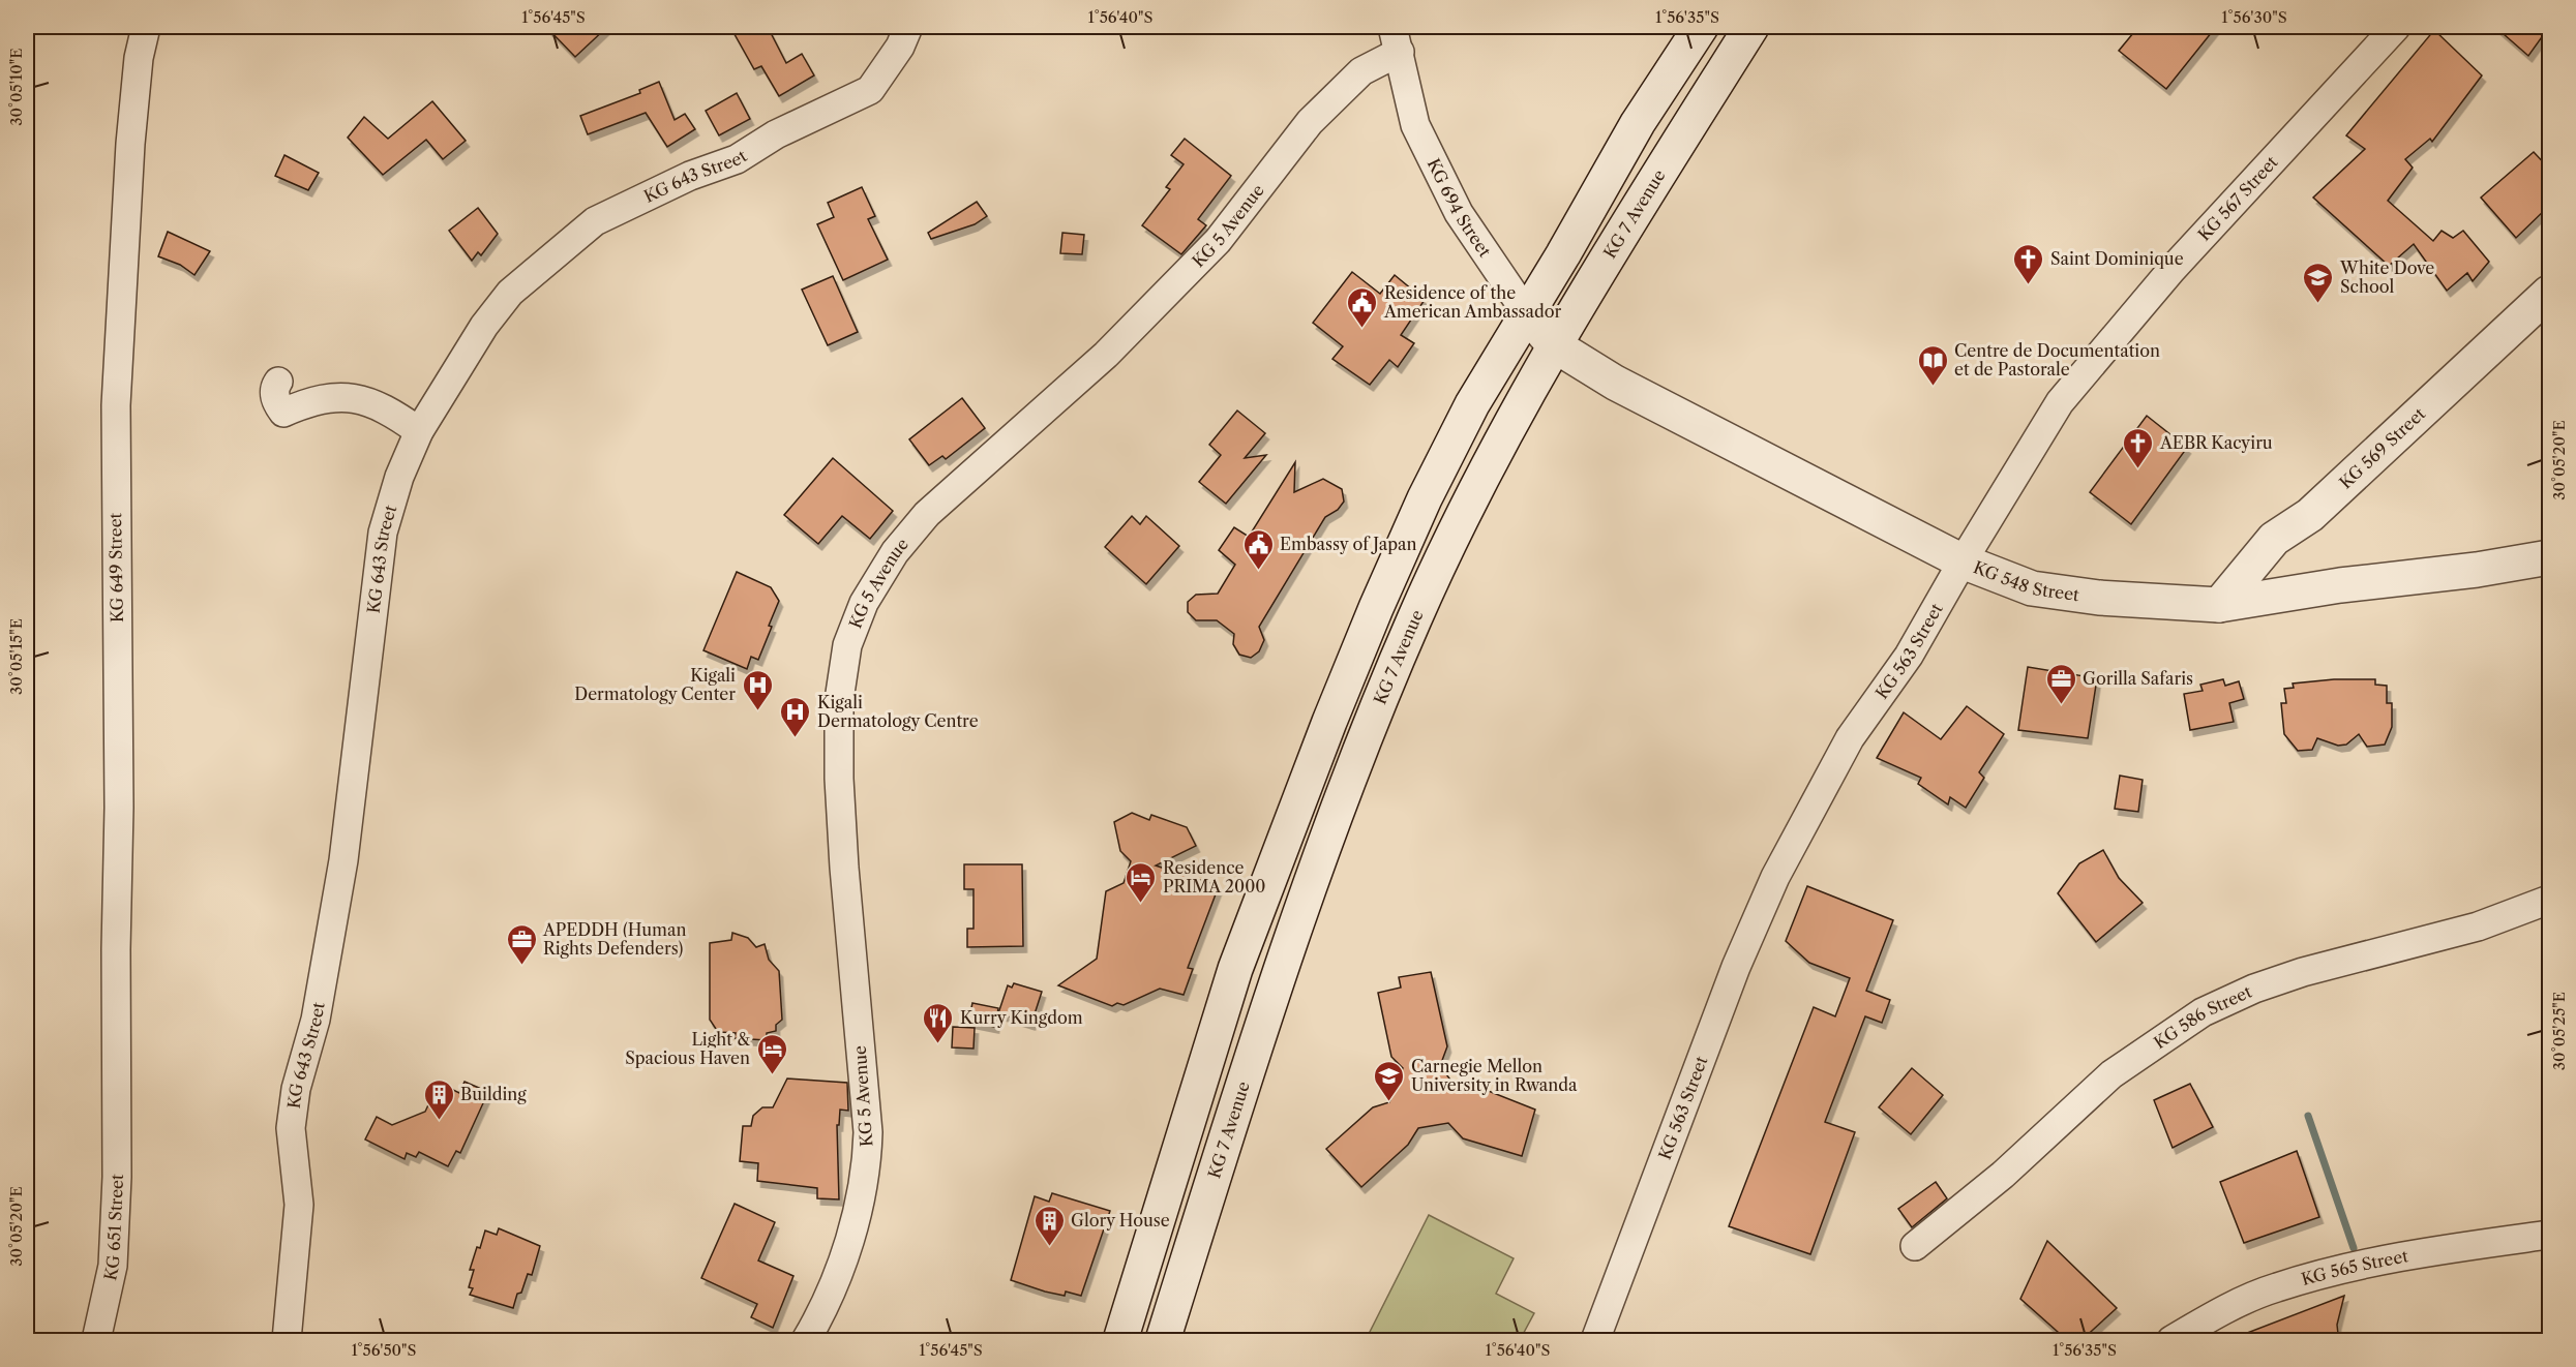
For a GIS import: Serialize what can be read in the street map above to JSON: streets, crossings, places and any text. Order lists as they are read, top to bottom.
{
  "streets": {
    "main road": [
      "KG 694 Street",
      "KG 7 Avenue",
      "KG 569 Street",
      "KG 548 Street"
    ],
    "street": [
      "KG 643 Street",
      "KG 567 Street",
      "KG 5 Avenue",
      "KG 649 Street",
      "KG 563 Street",
      "KG 586 Street",
      "KG 651 Street",
      "KG 565 Street"
    ]
  },
  "crossings": [
    ["KG 567 Street", "KG 548 Street"],
    ["KG 567 Street", "KG 563 Street"],
    ["KG 694 Street", "KG 7 Avenue"],
    ["KG 694 Street", "KG 5 Avenue"],
    ["KG 694 Street", "KG 548 Street"],
    ["KG 7 Avenue", "KG 548 Street"],
    ["KG 569 Street", "KG 548 Street"],
    ["KG 649 Street", "KG 651 Street"],
    ["KG 548 Street", "KG 563 Street"]
  ],
  "places": {
    "church": ["Saint Dominique", "AEBR Kacyiru"],
    "school or university": ["White Dove School", "Carnegie Mellon University in Rwanda"],
    "public building": ["Residence of the American Ambassador", "Embassy of Japan"],
    "library": ["Centre de Documentation et de Pastorale"],
    "office": ["Gorilla Safaris", "APEDDH (Human Rights Defenders)"],
    "hospital": ["Kigali Dermatology Center", "Kigali Dermatology Centre"],
    "hotel": ["Residence PRIMA 2000", "Light & Spacious Haven"],
    "restaurant": ["Kurry Kingdom"],
    "building": ["Building", "Glory House"]
  },
  "coordinates": [
    "1°56'45\"S",
    "1°56'40\"S",
    "1°56'35\"S",
    "1°56'30\"S",
    "30°05'10\"E",
    "30°05'20\"E",
    "30°05'15\"E",
    "30°05'25\"E",
    "1°56'50\"S"
  ]
}
